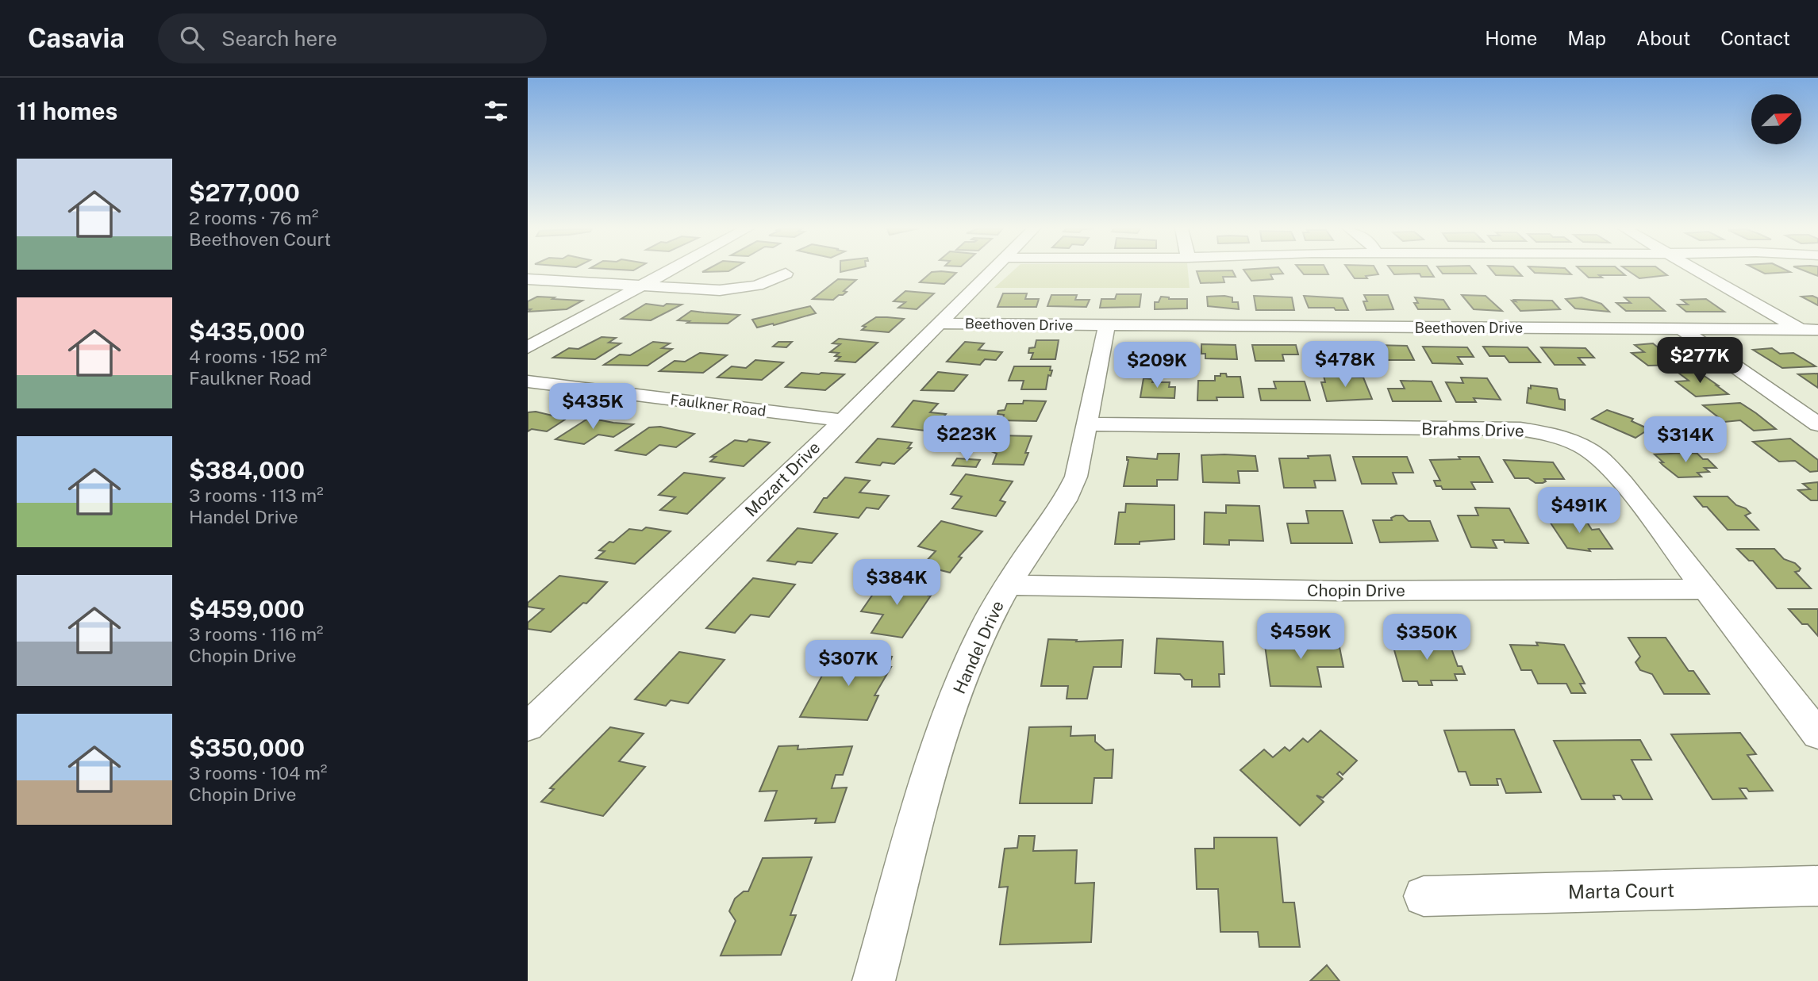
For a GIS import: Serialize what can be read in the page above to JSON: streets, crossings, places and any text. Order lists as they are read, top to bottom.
{
  "streets": {
    "street": [
      "Beethoven Drive",
      "Faulkner Road",
      "Brahms Drive",
      "Mozart Drive",
      "Chopin Drive",
      "Handel Drive",
      "Marta Court"
    ]
  },
  "crossings": [
    ["Beethoven Drive", "Mozart Drive"],
    ["Beethoven Drive", "Handel Drive"],
    ["Faulkner Road", "Mozart Drive"],
    ["Brahms Drive", "Chopin Drive"],
    ["Brahms Drive", "Handel Drive"],
    ["Chopin Drive", "Handel Drive"]
  ],
  "north": "top right",
  "page": {
    "header": "Casavia",
    "search": "Search here",
    "nav": [
      "Home",
      "Map",
      "About",
      "Contact"
    ],
    "heading": "11 homes",
    "list": [
      {
        "name": "$277,000",
        "note": "2 rooms · 76 m² · Beethoven Court"
      },
      {
        "name": "$435,000",
        "note": "4 rooms · 152 m² · Faulkner Road"
      },
      {
        "name": "$384,000",
        "note": "3 rooms · 113 m² · Handel Drive"
      },
      {
        "name": "$459,000",
        "note": "3 rooms · 116 m² · Chopin Drive"
      },
      {
        "name": "$350,000",
        "note": "3 rooms · 104 m² · Chopin Drive"
      }
    ],
    "price": [
      "$277K",
      "$478K",
      "$209K",
      "$435K",
      "$223K",
      "$314K",
      "$491K",
      "$384K",
      "$459K",
      "$350K",
      "$307K"
    ]
  }
}
